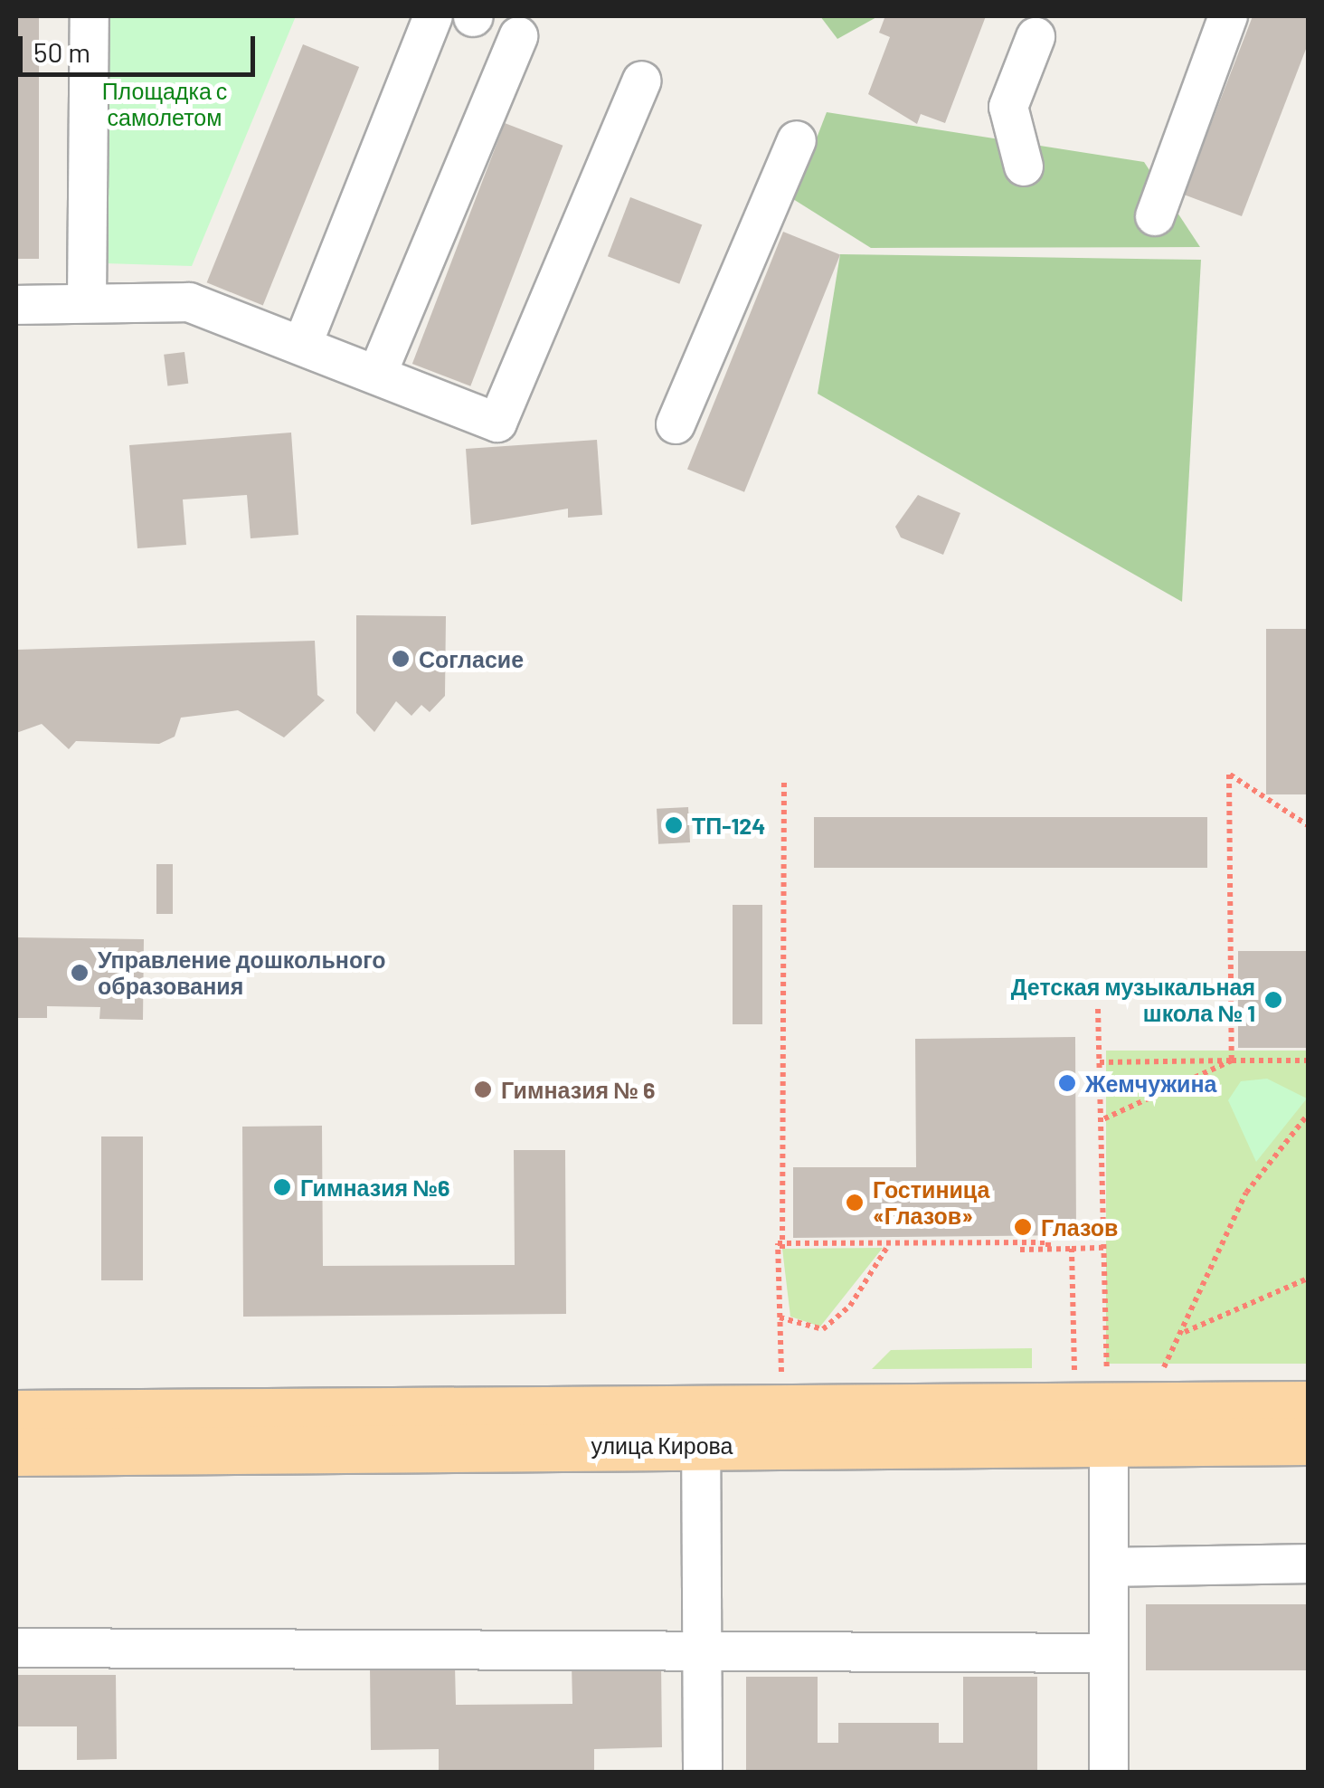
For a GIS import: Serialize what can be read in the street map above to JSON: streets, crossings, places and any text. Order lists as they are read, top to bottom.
{
  "streets": {
    "main road": ["улица Кирова"]
  },
  "parks": ["Площадка с самолетом"],
  "places": [
    "Согласие",
    "ТП-124",
    "Управление дошкольного образования",
    "Детская музыкальная школа № 1",
    "Жемчужина",
    "Гимназия № 6",
    "Гимназия №6",
    "Гостиница «Глазов»",
    "Глазов"
  ],
  "scale_bar": "50 m"
}
